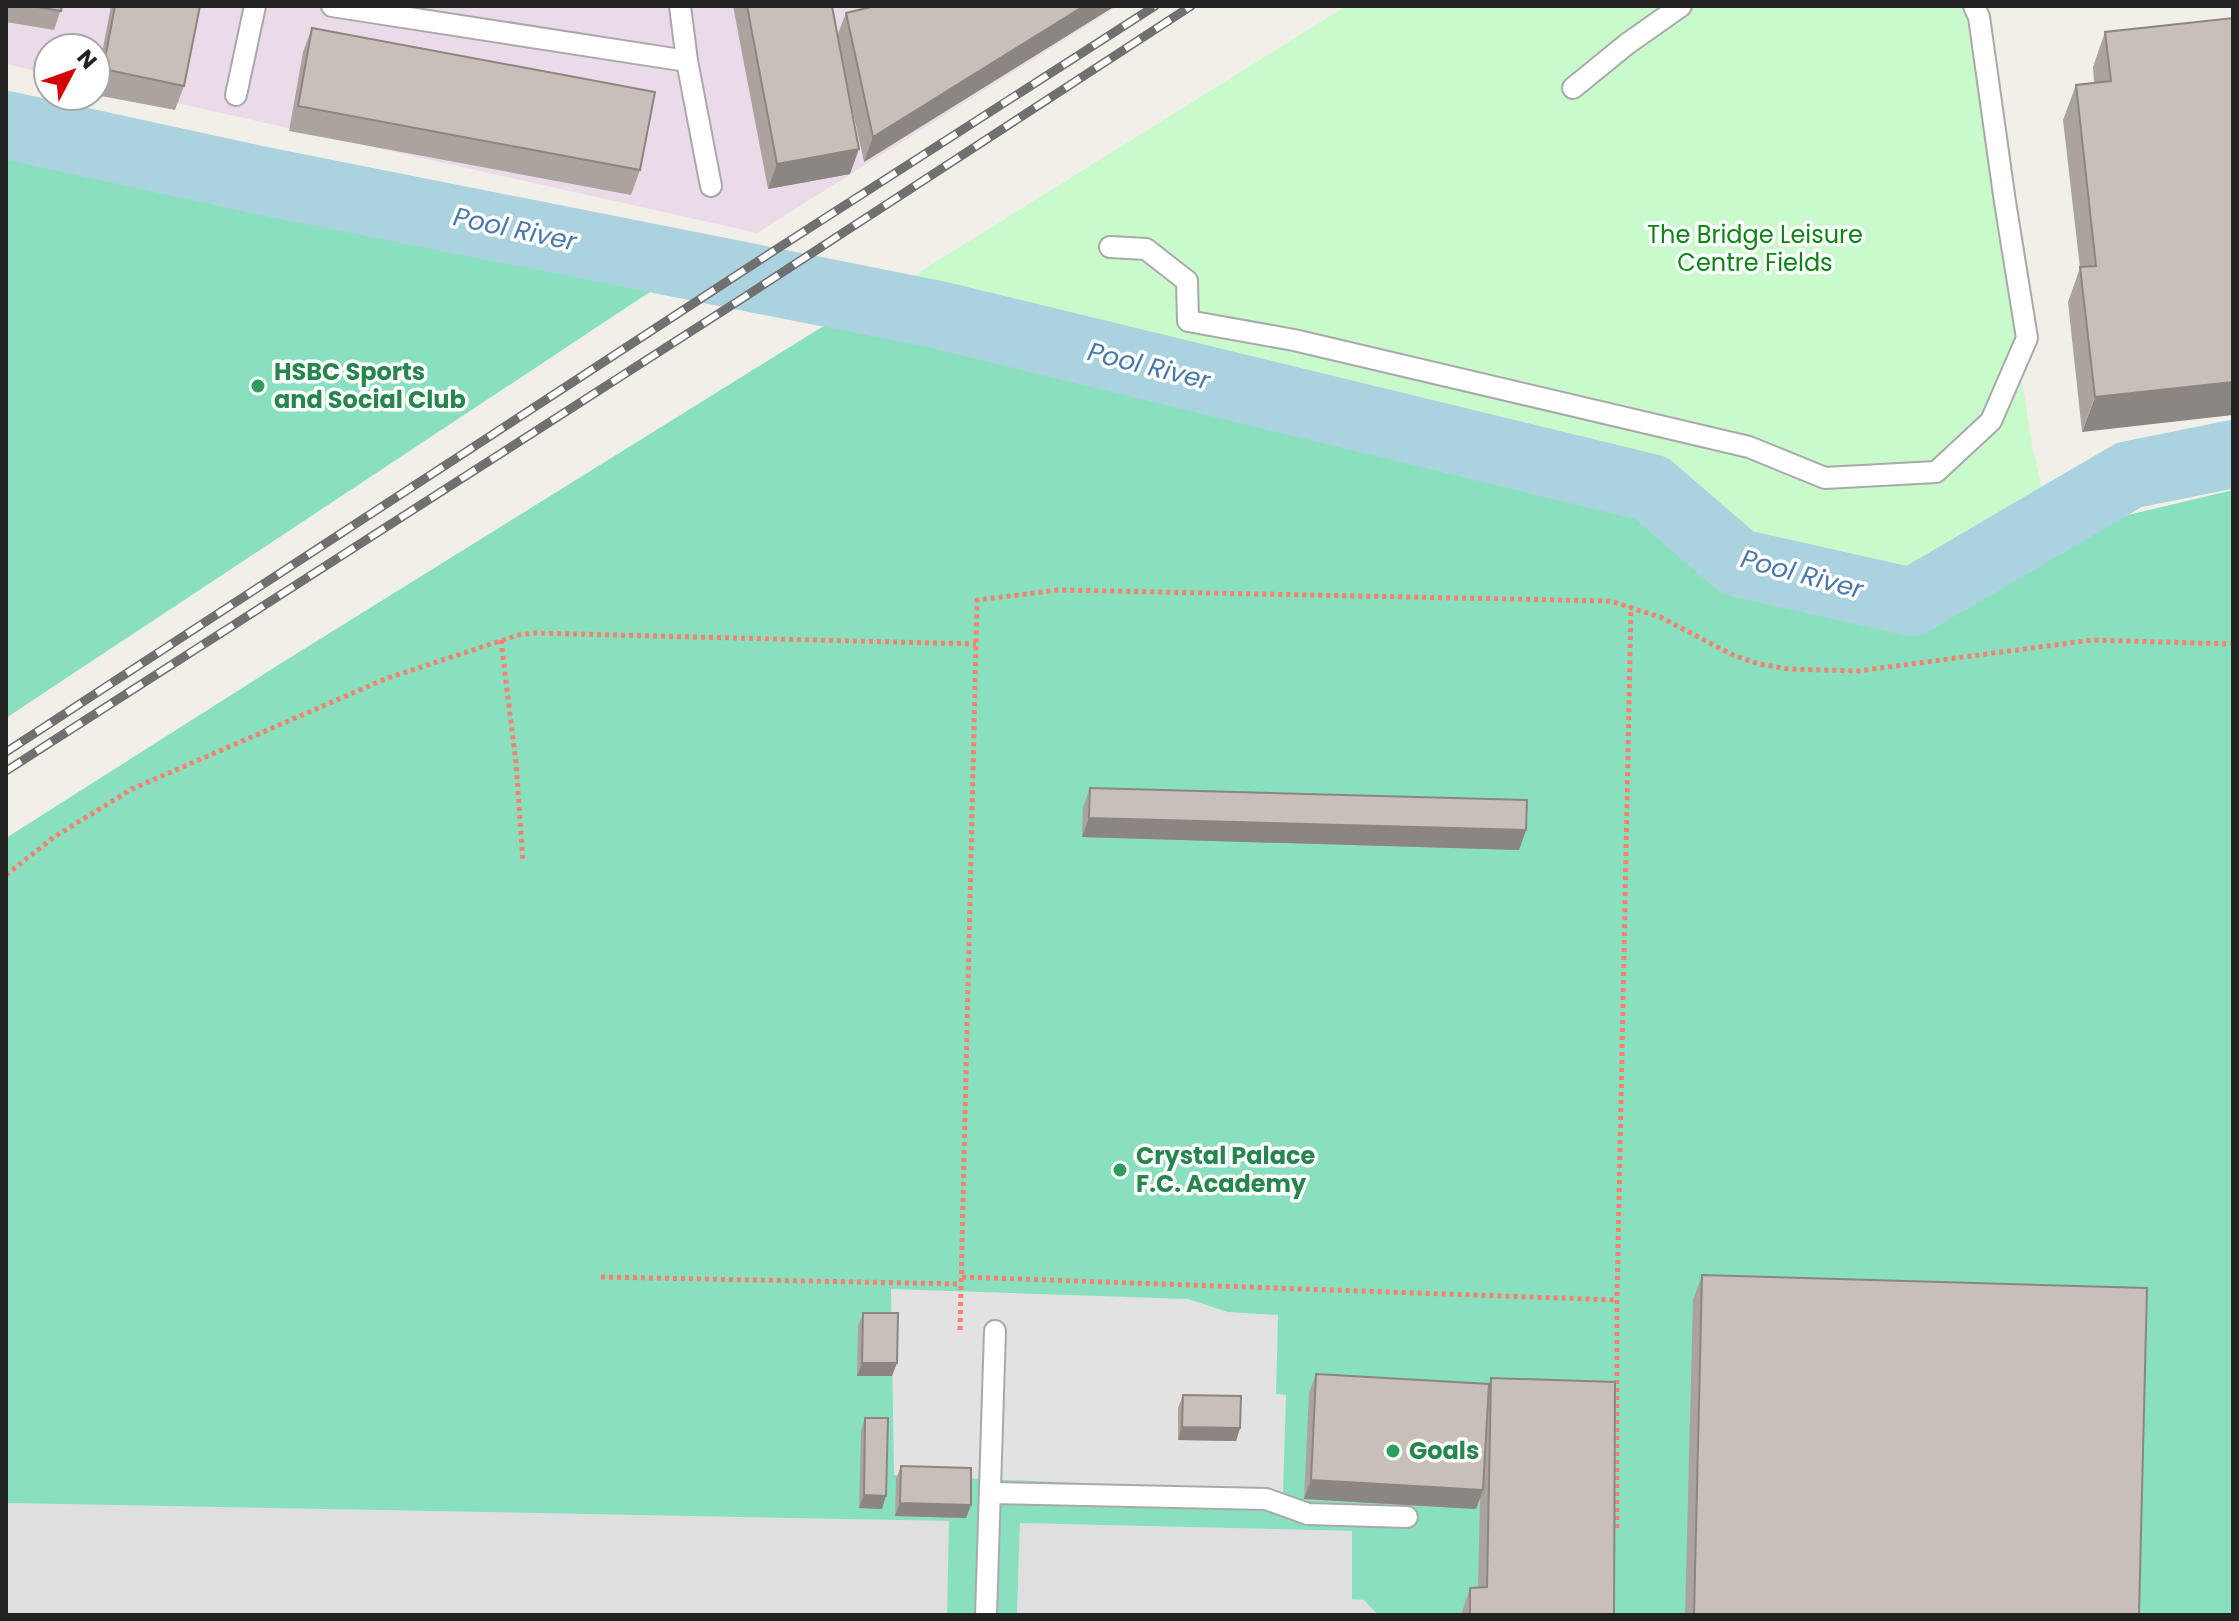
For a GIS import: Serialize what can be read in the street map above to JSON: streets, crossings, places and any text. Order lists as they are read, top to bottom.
{
  "water": ["Pool River"],
  "parks": ["The Bridge Leisure Centre Fields"],
  "places": ["HSBC Sports and Social Club", "Crystal Palace F.C. Academy", "Goals"],
  "north": "top right"
}
